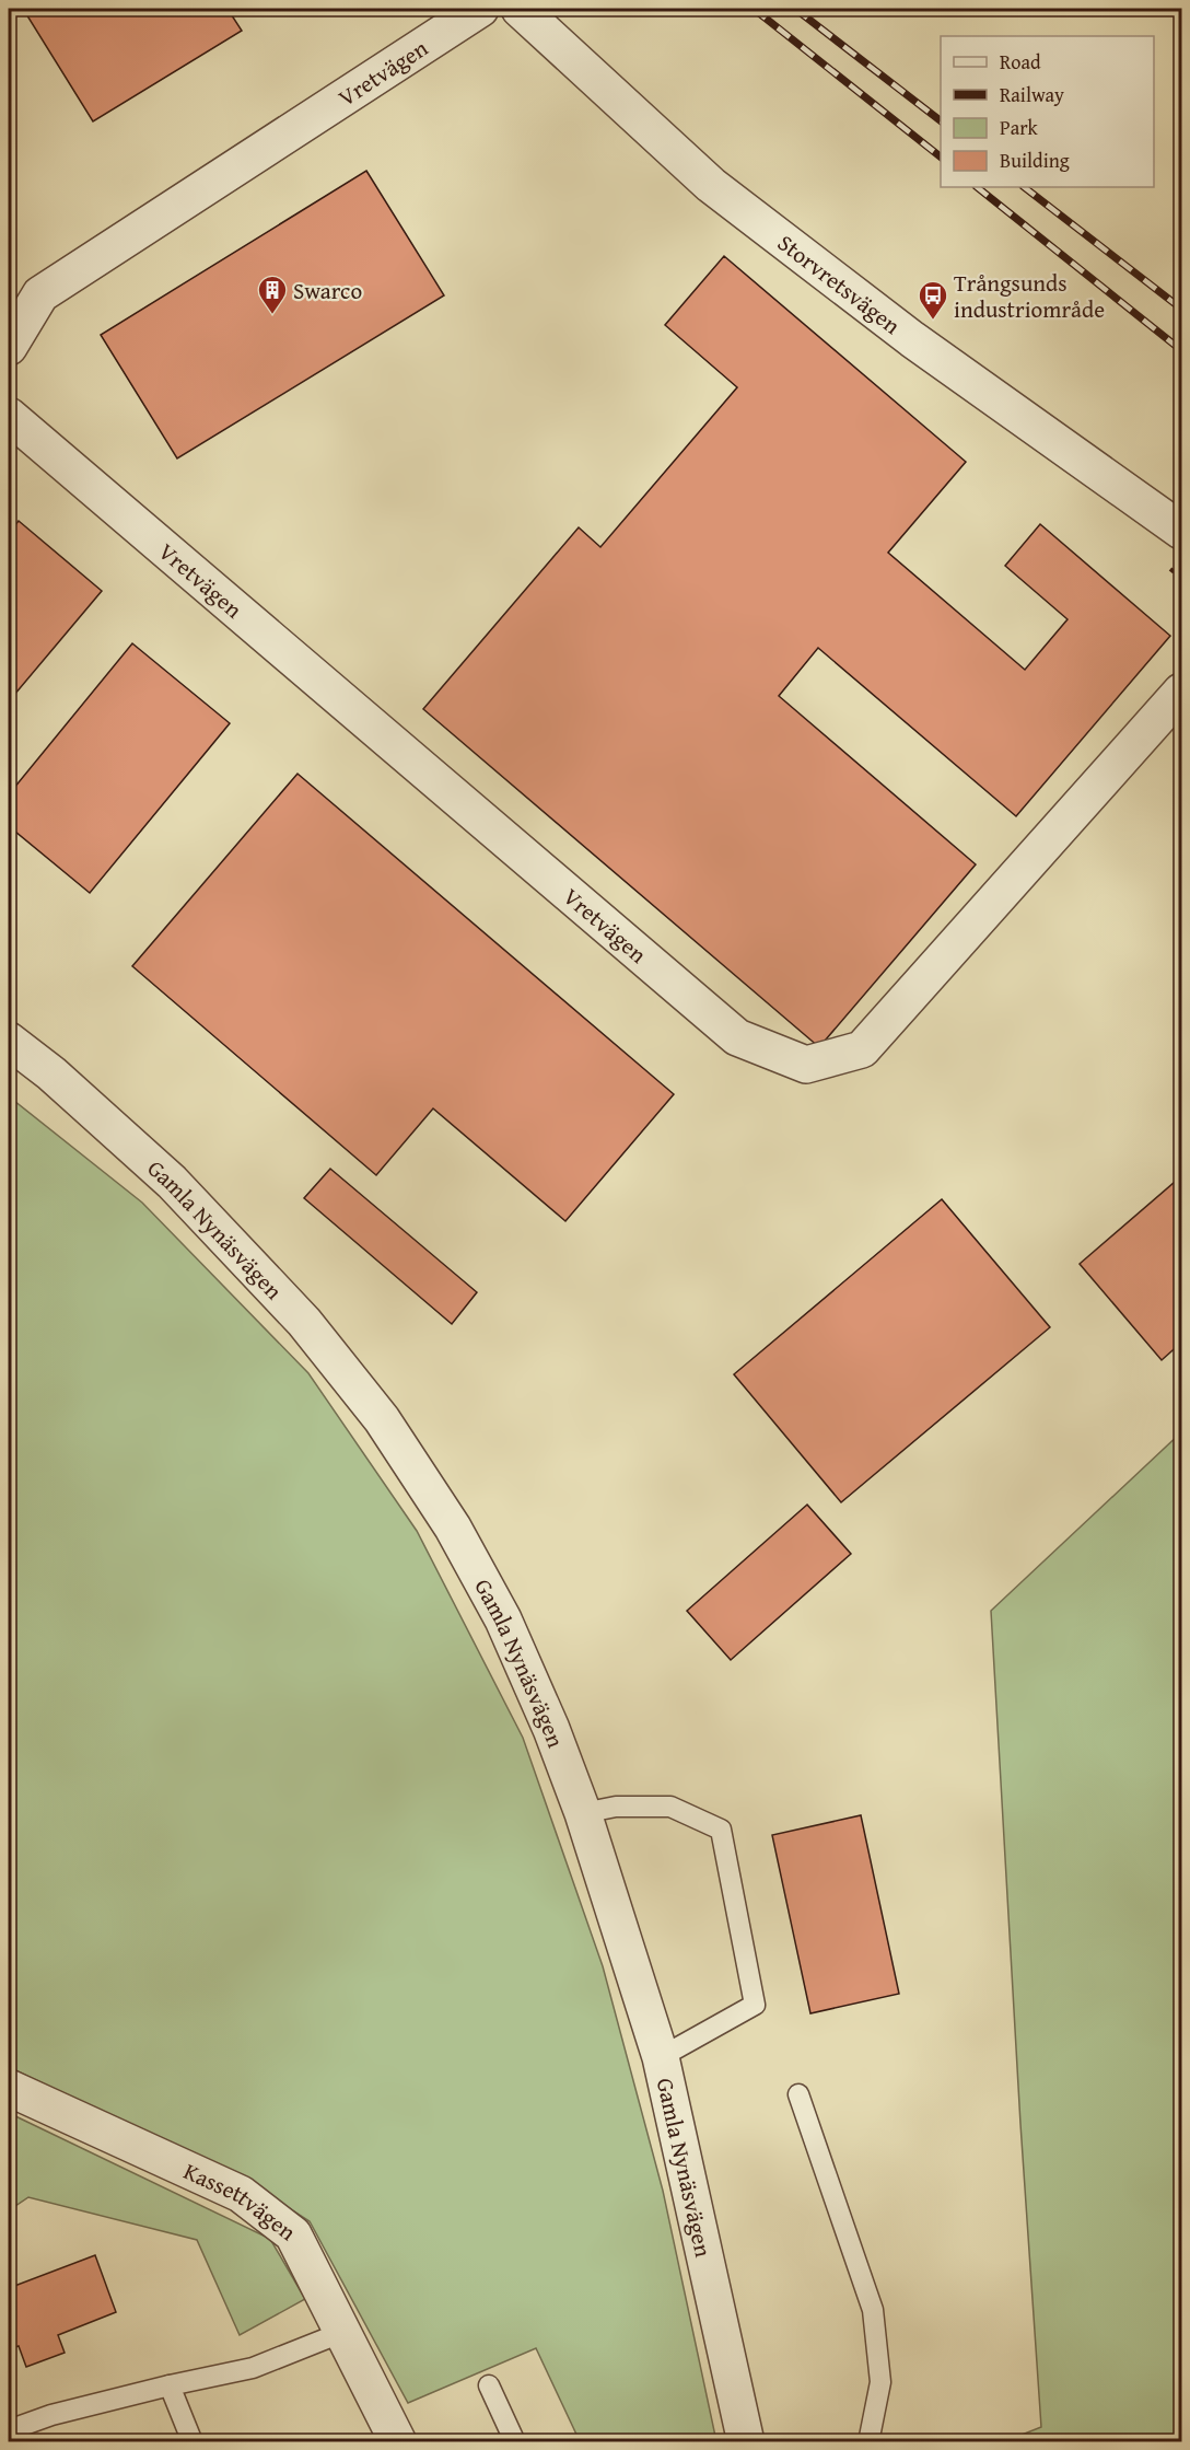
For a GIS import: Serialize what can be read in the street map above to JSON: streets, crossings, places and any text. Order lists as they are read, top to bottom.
{
  "streets": {
    "street": [
      "Vretvägen",
      "Storvretsvägen",
      "Gamla Nynäsvägen",
      "Kassettvägen"
    ]
  },
  "places": {
    "building": ["Swarco"],
    "bus stop": ["Trångsunds industriområde"]
  },
  "legend": [
    "Road",
    "Railway",
    "Park",
    "Building"
  ]
}
